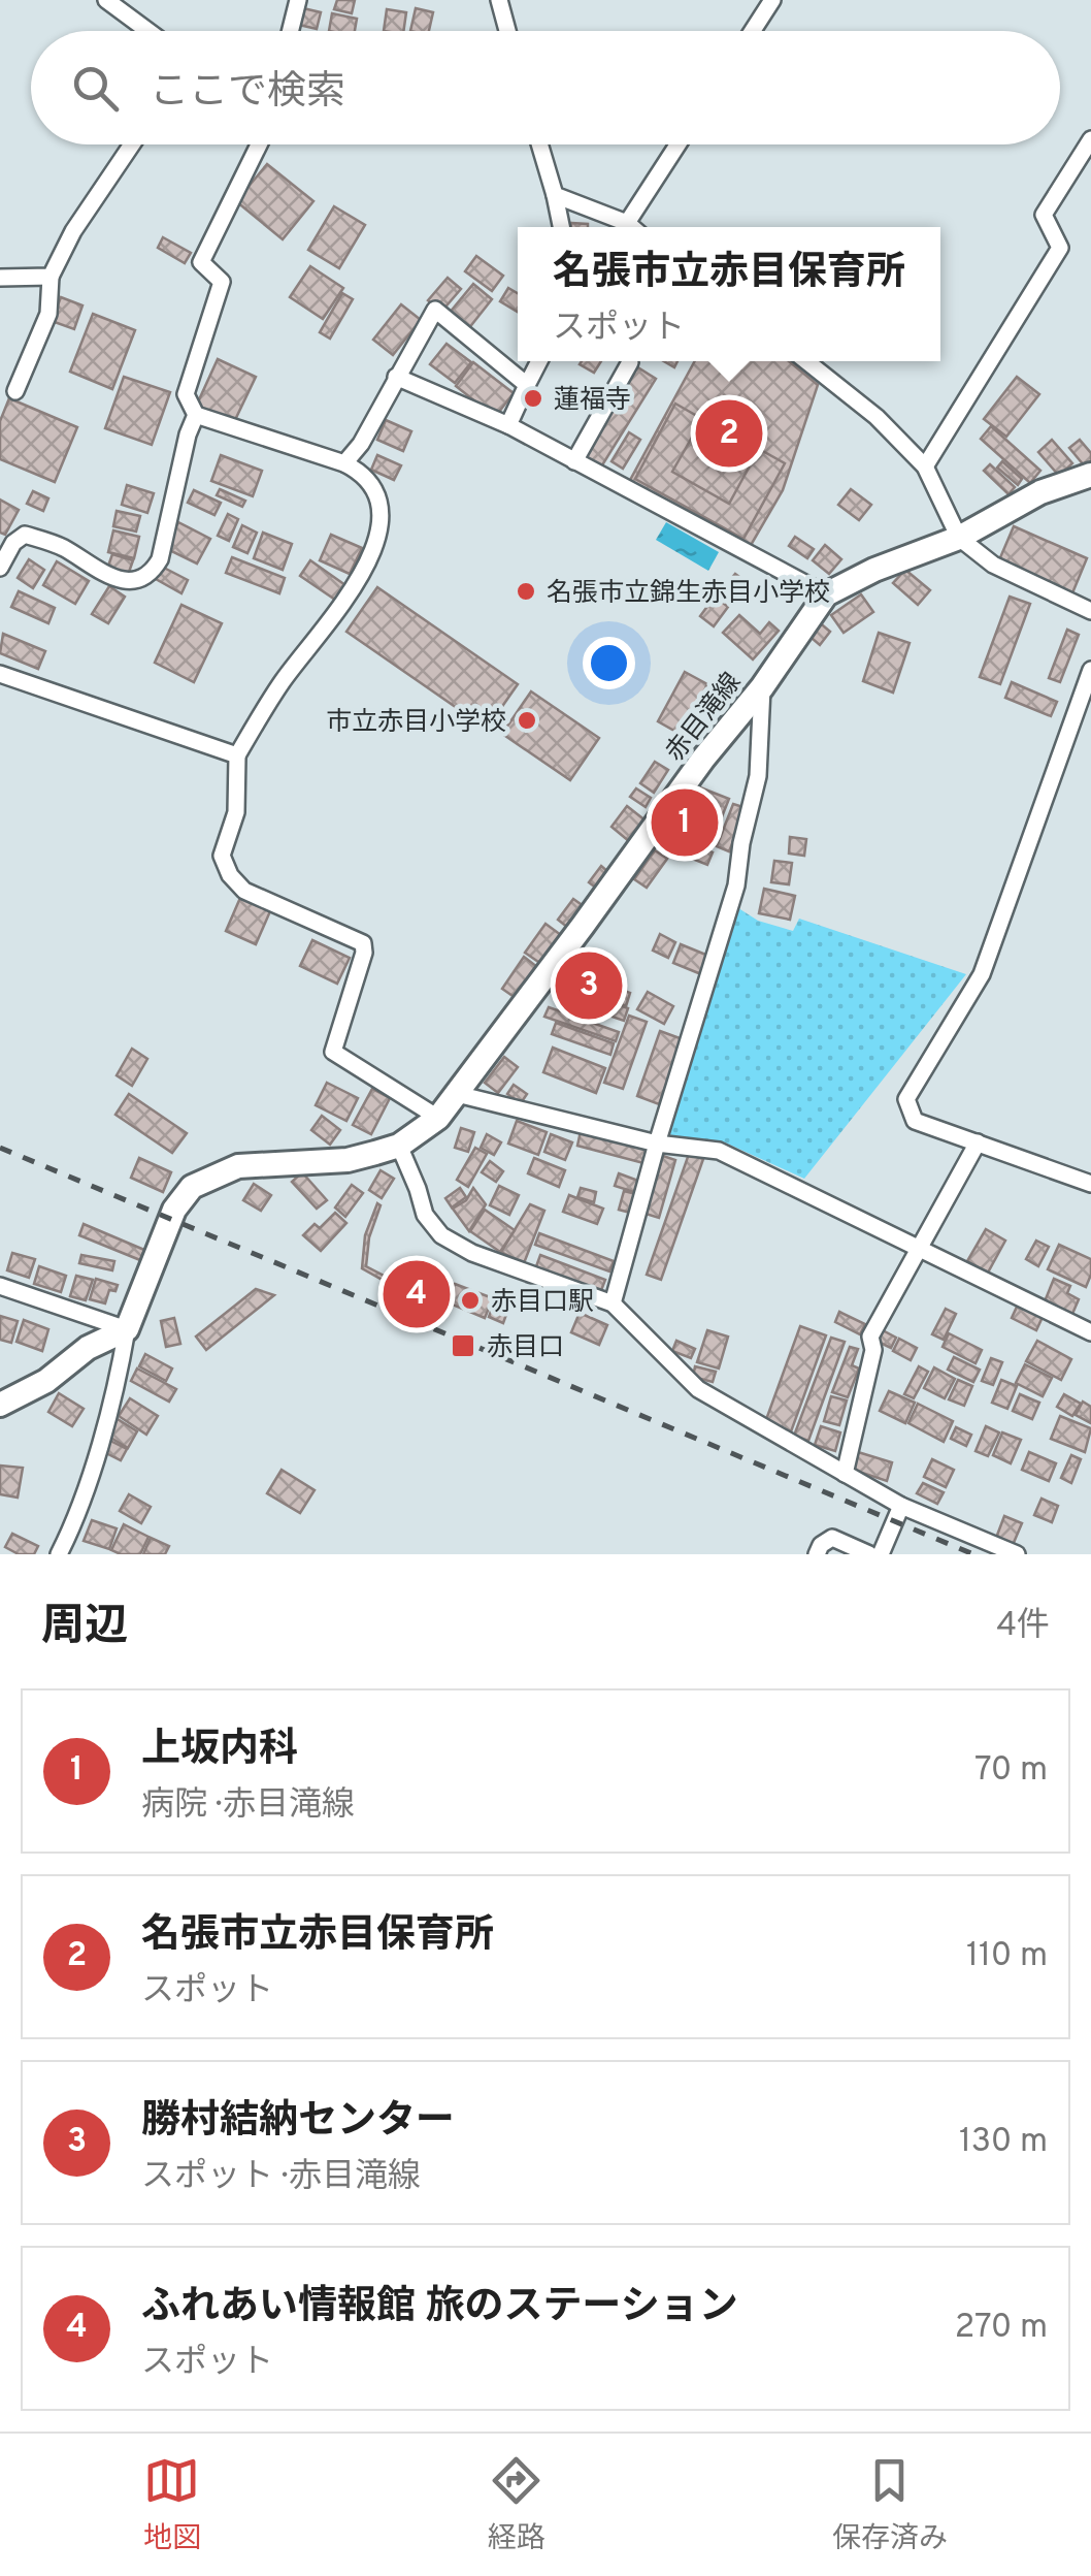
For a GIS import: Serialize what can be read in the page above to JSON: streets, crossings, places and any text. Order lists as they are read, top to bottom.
{
  "streets": {
    "main road": ["赤目滝線"]
  },
  "places": {
    "other": [
      "蓮福寺",
      "名張市立錦生赤目小学校",
      "市立赤目小学校",
      "赤目口駅"
    ],
    "transit": ["赤目口"]
  },
  "page": {
    "search": "ここで検索",
    "popup": ["名張市立赤目保育所", "スポット"],
    "pins": [
      "2",
      "1",
      "3",
      "4"
    ],
    "heading": ["周辺", "4件"],
    "list": [
      {
        "mark": "1",
        "name": "上坂内科",
        "note": "病院 · 赤目滝線",
        "value": "70 m"
      },
      {
        "mark": "2",
        "name": "名張市立赤目保育所",
        "note": "スポット",
        "value": "110 m"
      },
      {
        "mark": "3",
        "name": "勝村結納センター",
        "note": "スポット · 赤目滝線",
        "value": "130 m"
      },
      {
        "mark": "4",
        "name": "ふれあい情報館 旅のステーション",
        "note": "スポット",
        "value": "270 m"
      }
    ],
    "nav": ["地図", "経路", "保存済み"]
  }
}
